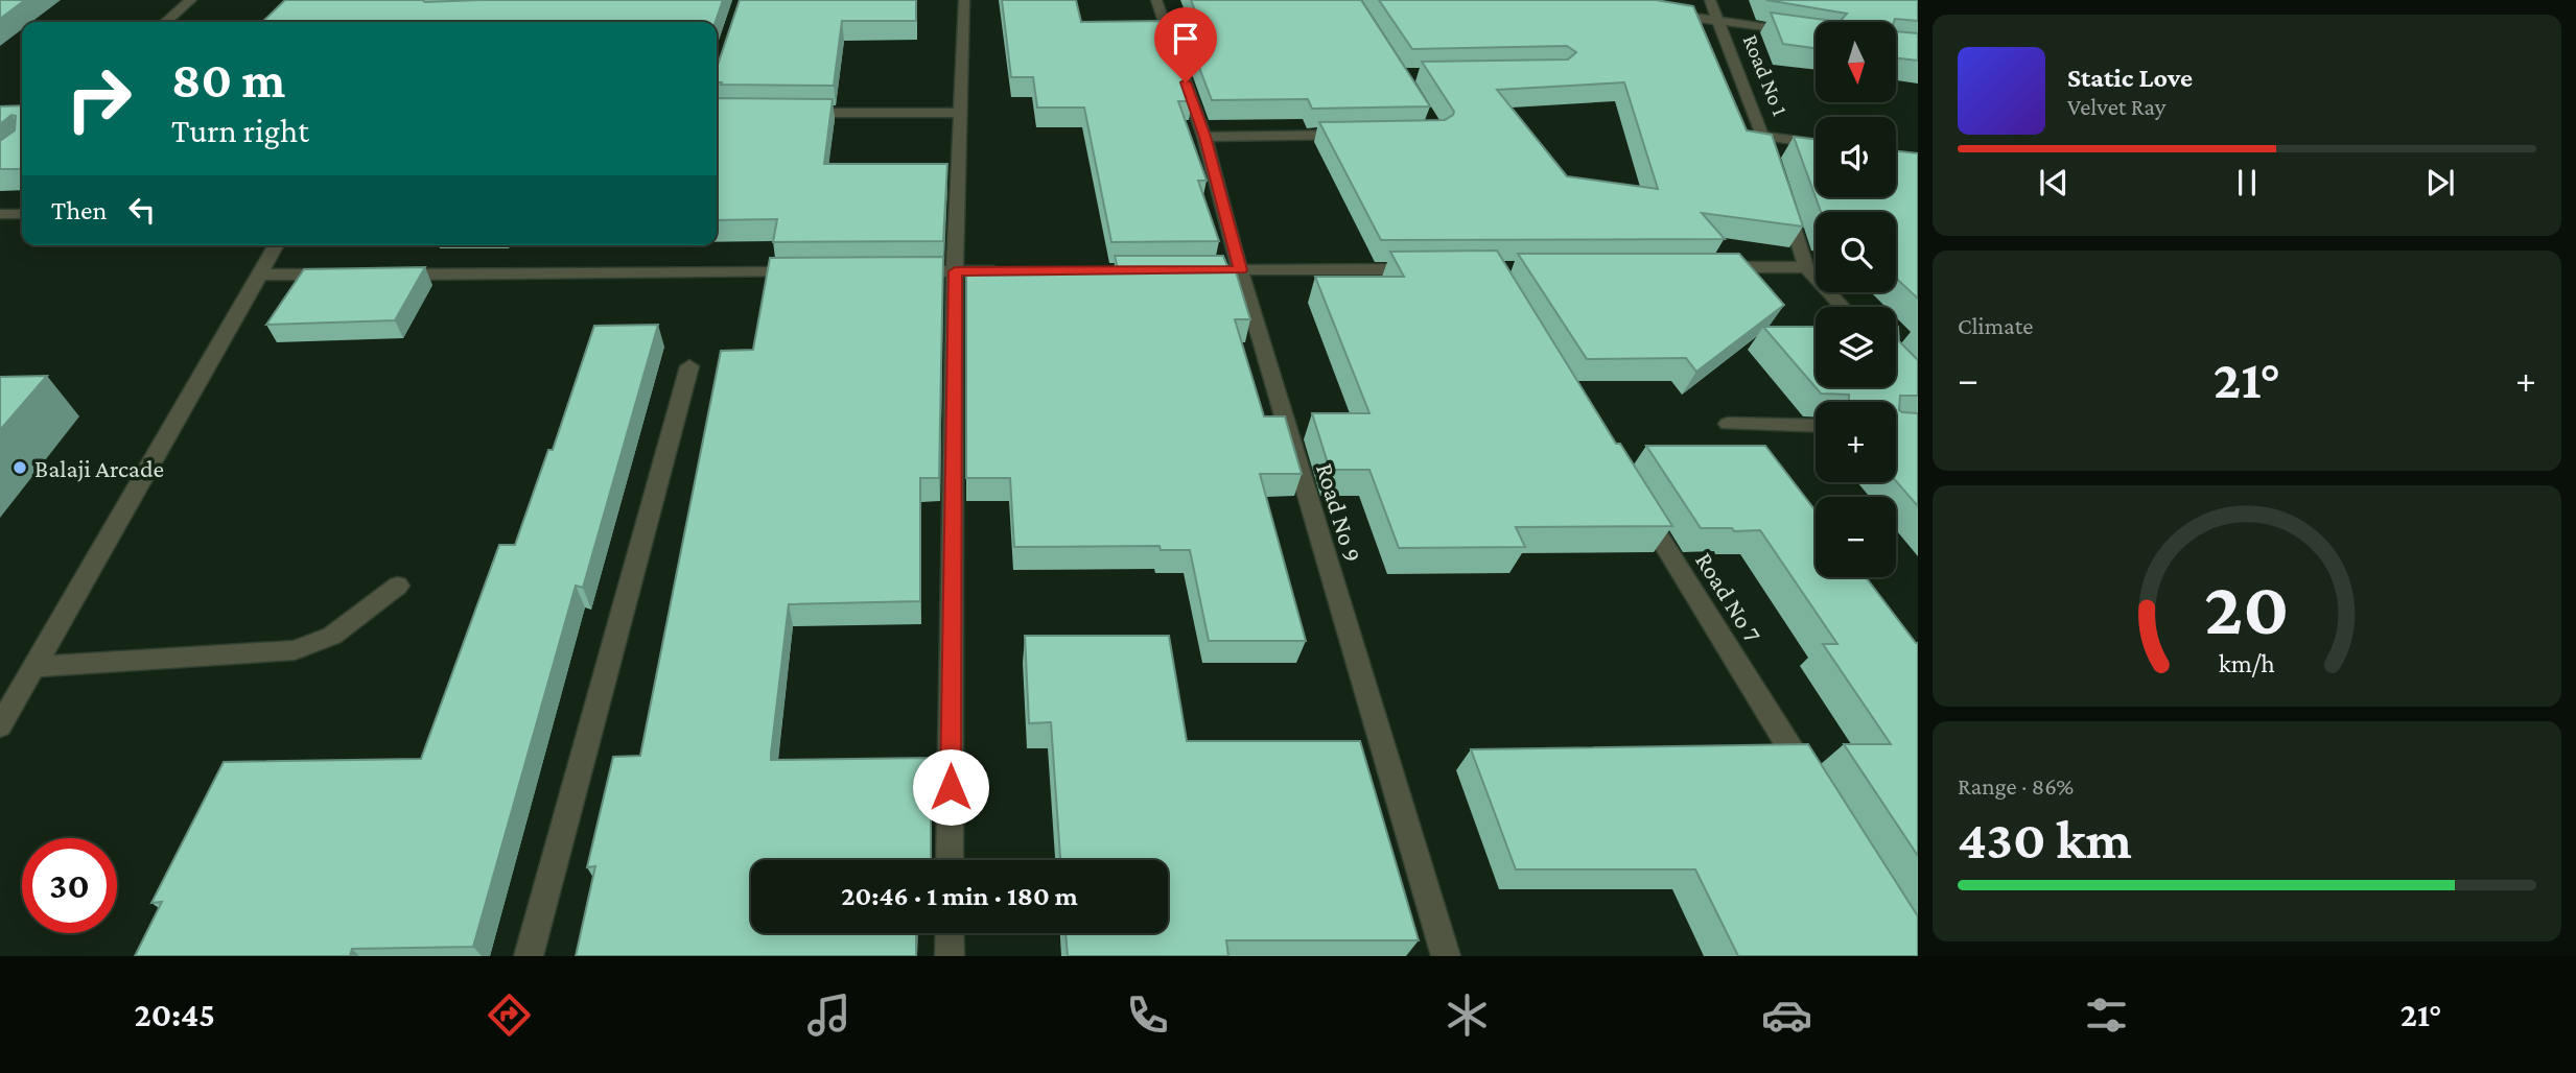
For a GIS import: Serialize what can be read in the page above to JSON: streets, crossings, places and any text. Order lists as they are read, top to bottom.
{
  "streets": {
    "street": ["Road No 1", "Road No 9", "Road No 7"]
  },
  "places": ["Balaji Arcade"],
  "north": "bottom",
  "page": {
    "map_buttons": ["+", "−"],
    "turn": ["80 m", "Turn right"],
    "song": ["Static Love", "Velvet Ray"],
    "then": "Then",
    "tile": [
      "Climate",
      ["Range · 86%", "430 km"]
    ],
    "heat": ["−", "21°", "+"],
    "limit": "30",
    "trip": "20:46 · 1 min · 180 m",
    "tabs": ["20:45", "21°"],
    "gauge": ["20", "km/h"]
  }
}
